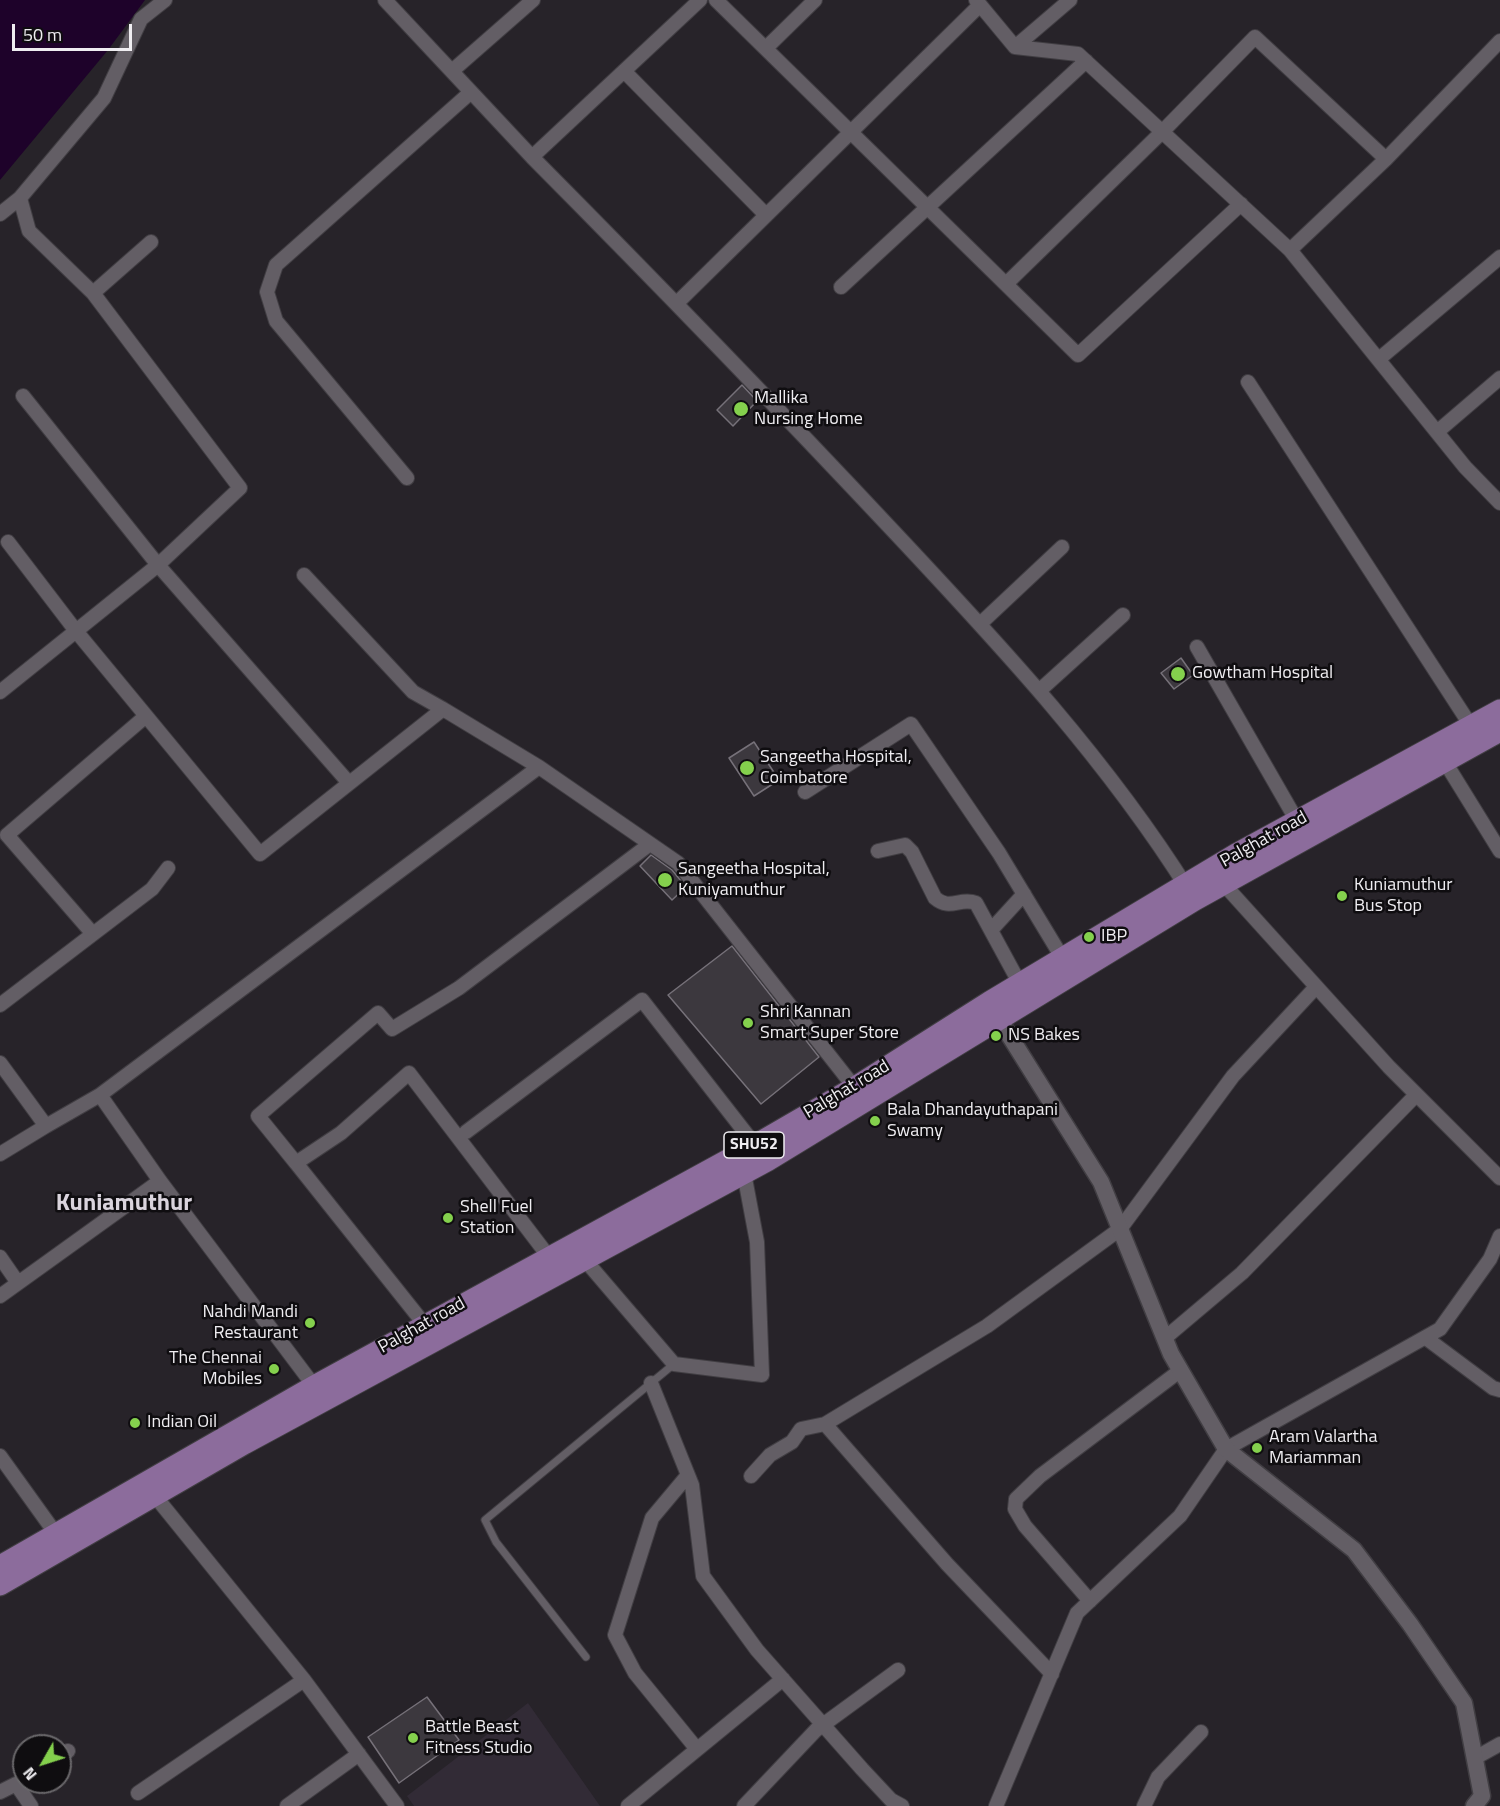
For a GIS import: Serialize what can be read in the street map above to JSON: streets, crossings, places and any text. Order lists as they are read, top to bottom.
{
  "streets": {
    "main road": ["Palghat road", "SHU52"]
  },
  "districts": ["Kuniamuthur"],
  "places": [
    "Mallika Nursing Home",
    "Gowtham Hospital",
    "Sangeetha Hospital, Coimbatore",
    "Sangeetha Hospital, Kuniyamuthur",
    "Kuniamuthur Bus Stop",
    "IBP",
    "Shri Kannan Smart Super Store",
    "NS Bakes",
    "Bala Dhandayuthapani Swamy",
    "Shell Fuel Station",
    "Nahdi Mandi Restaurant",
    "The Chennai Mobiles",
    "Indian Oil",
    "Aram Valartha Mariamman",
    "Battle Beast Fitness Studio"
  ],
  "scale_bar": "50 m",
  "north": "bottom left"
}
